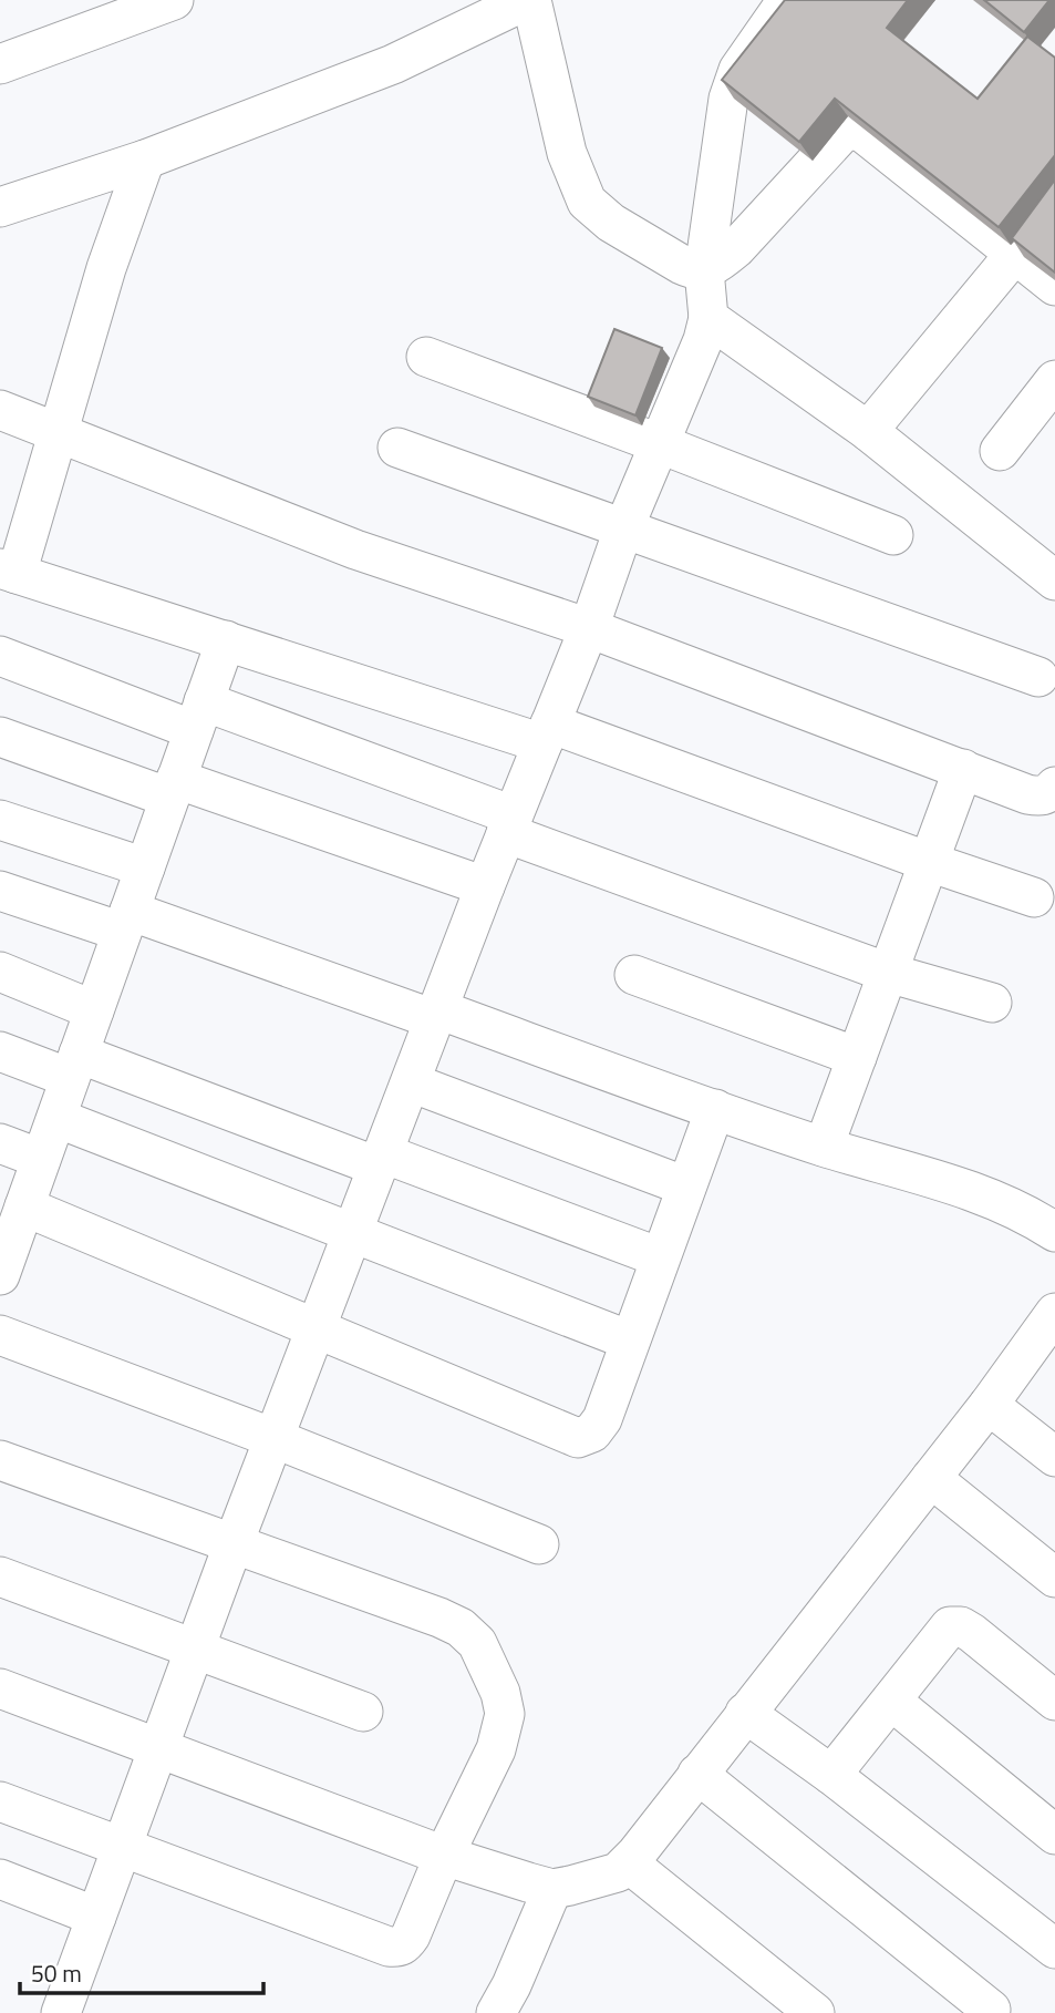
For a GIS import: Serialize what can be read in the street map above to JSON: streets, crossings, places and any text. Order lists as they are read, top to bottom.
{
  "scale_bar": "50 m"
}
